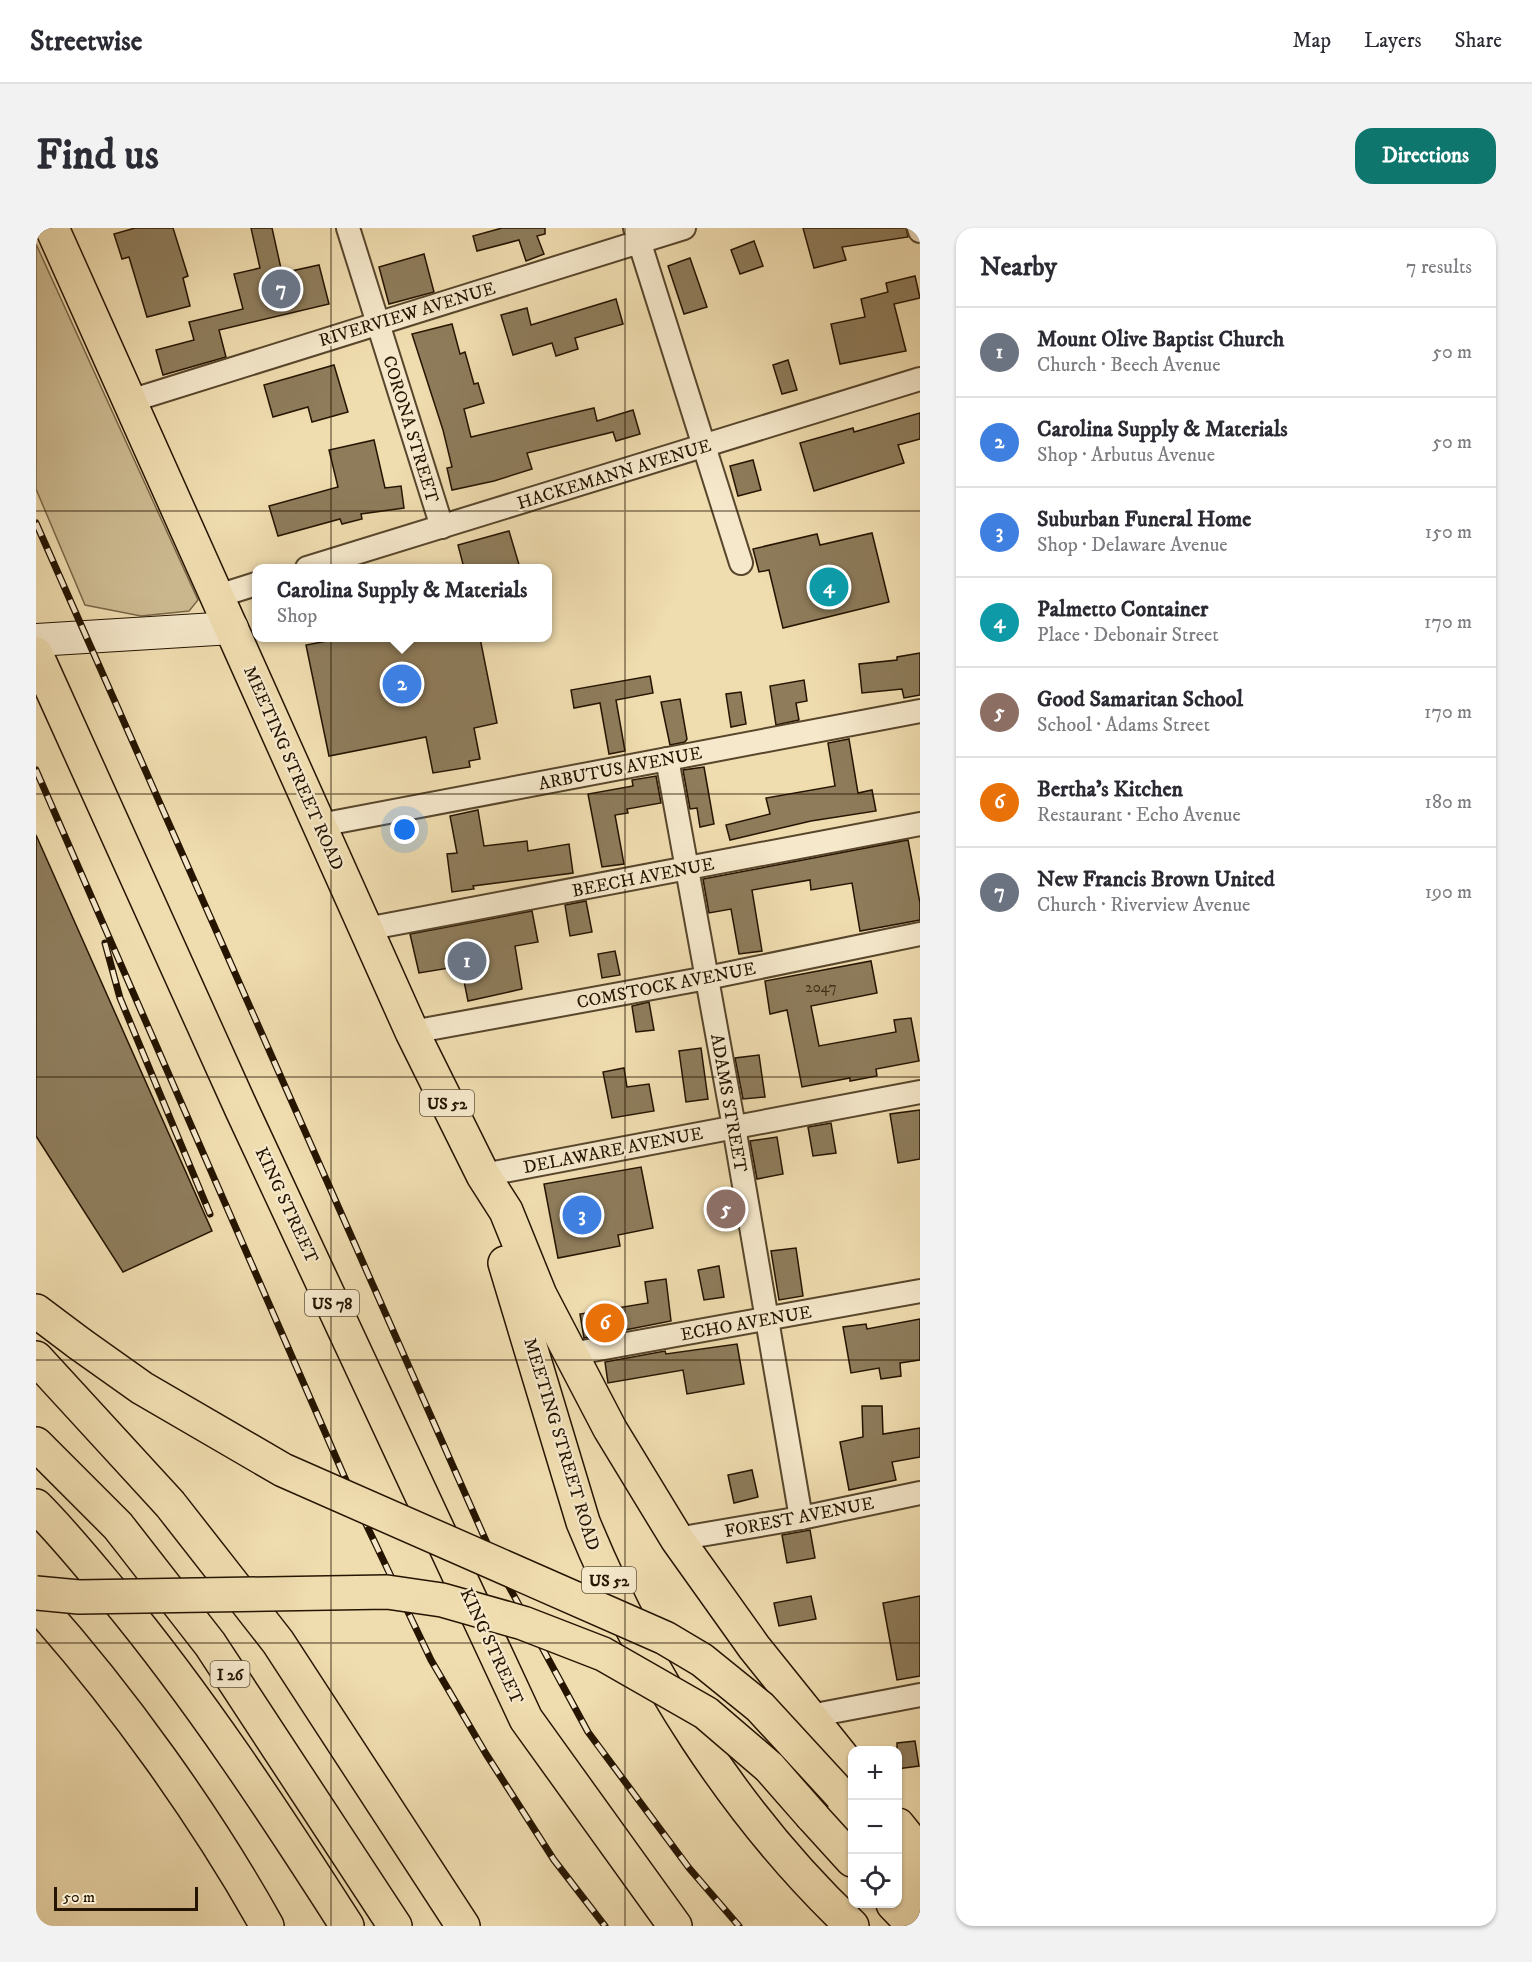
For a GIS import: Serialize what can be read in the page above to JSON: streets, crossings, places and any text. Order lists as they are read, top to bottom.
{
  "streets": {
    "main road": [
      "MEETING STREET ROAD",
      "US 52",
      "KING STREET",
      "US 78",
      "I 26"
    ],
    "street": [
      "RIVERVIEW AVENUE",
      "CORONA STREET",
      "HACKEMANN AVENUE",
      "ARBUTUS AVENUE",
      "BEECH AVENUE",
      "COMSTOCK AVENUE",
      "ADAMS STREET",
      "DELAWARE AVENUE",
      "ECHO AVENUE",
      "FOREST AVENUE"
    ]
  },
  "crossings": [
    ["RIVERVIEW AVENUE", "CORONA STREET"],
    ["RIVERVIEW AVENUE", "MEETING STREET ROAD"],
    ["CORONA STREET", "HACKEMANN AVENUE"],
    ["MEETING STREET ROAD", "ARBUTUS AVENUE"],
    ["MEETING STREET ROAD", "BEECH AVENUE"],
    ["MEETING STREET ROAD", "COMSTOCK AVENUE"],
    ["MEETING STREET ROAD", "DELAWARE AVENUE"],
    ["MEETING STREET ROAD", "ECHO AVENUE"],
    ["MEETING STREET ROAD", "FOREST AVENUE"],
    ["ARBUTUS AVENUE", "ADAMS STREET"],
    ["BEECH AVENUE", "ADAMS STREET"],
    ["COMSTOCK AVENUE", "ADAMS STREET"],
    ["ADAMS STREET", "DELAWARE AVENUE"],
    ["ADAMS STREET", "ECHO AVENUE"],
    ["ADAMS STREET", "FOREST AVENUE"]
  ],
  "house_numbers": ["2047"],
  "scale_bar": "50 m",
  "page": {
    "header": "Streetwise",
    "nav": ["Map", "Layers", "Share"],
    "buttons": "Directions",
    "title": "Find us",
    "heading": ["Nearby", "7 results"],
    "pins": [
      "7",
      "4",
      "2",
      "1",
      "5",
      "3",
      "6"
    ],
    "list": [
      {
        "mark": "1",
        "name": "Mount Olive Baptist Church",
        "note": "Church · Beech Avenue",
        "value": "50 m"
      },
      {
        "mark": "2",
        "name": "Carolina Supply & Materials",
        "note": "Shop · Arbutus Avenue",
        "value": "50 m"
      },
      {
        "mark": "3",
        "name": "Suburban Funeral Home",
        "note": "Shop · Delaware Avenue",
        "value": "150 m"
      },
      {
        "mark": "4",
        "name": "Palmetto Container",
        "note": "Place · Debonair Street",
        "value": "170 m"
      },
      {
        "mark": "5",
        "name": "Good Samaritan School",
        "note": "School · Adams Street",
        "value": "170 m"
      },
      {
        "mark": "6",
        "name": "Bertha's Kitchen",
        "note": "Restaurant · Echo Avenue",
        "value": "180 m"
      },
      {
        "mark": "7",
        "name": "New Francis Brown United",
        "note": "Church · Riverview Avenue",
        "value": "190 m"
      }
    ],
    "popup": ["Carolina Supply & Materials", "Shop"],
    "map_buttons": ["+", "−"],
    "scale": "50 m"
  }
}
